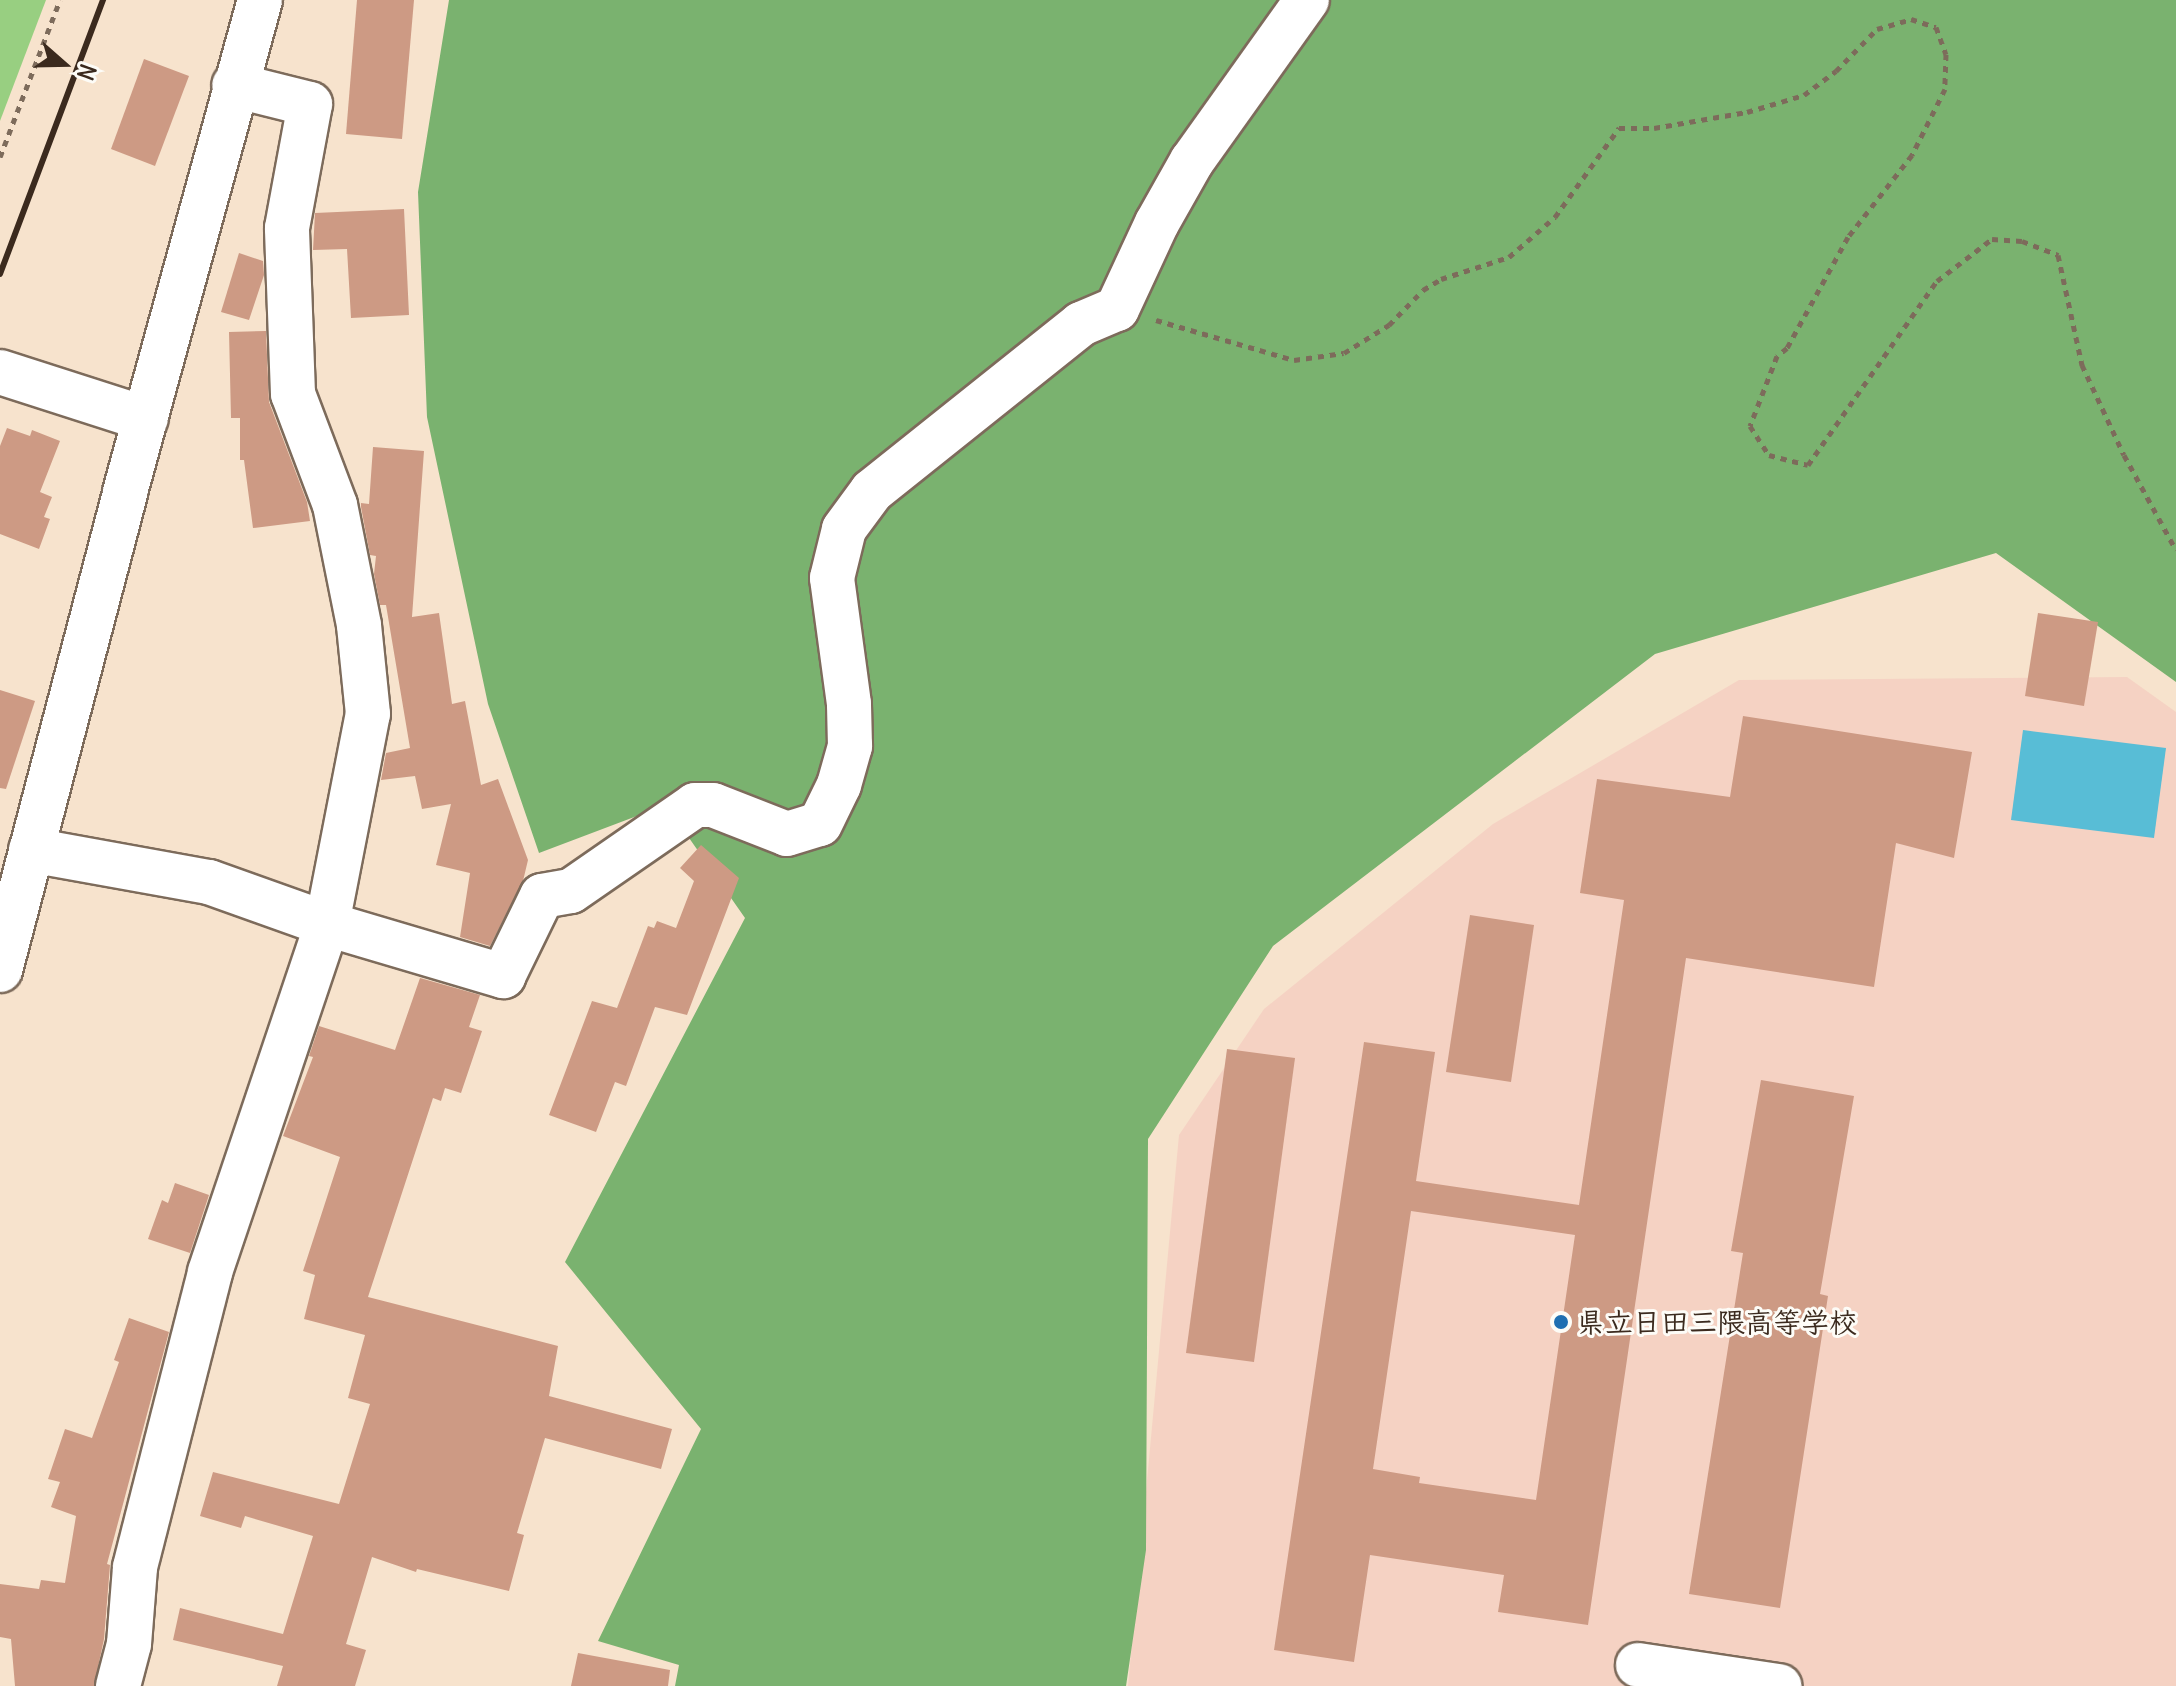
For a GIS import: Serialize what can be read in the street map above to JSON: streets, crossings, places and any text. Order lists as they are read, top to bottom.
{
  "places": ["県立日田三隈高等学校"],
  "north": "right"
}
